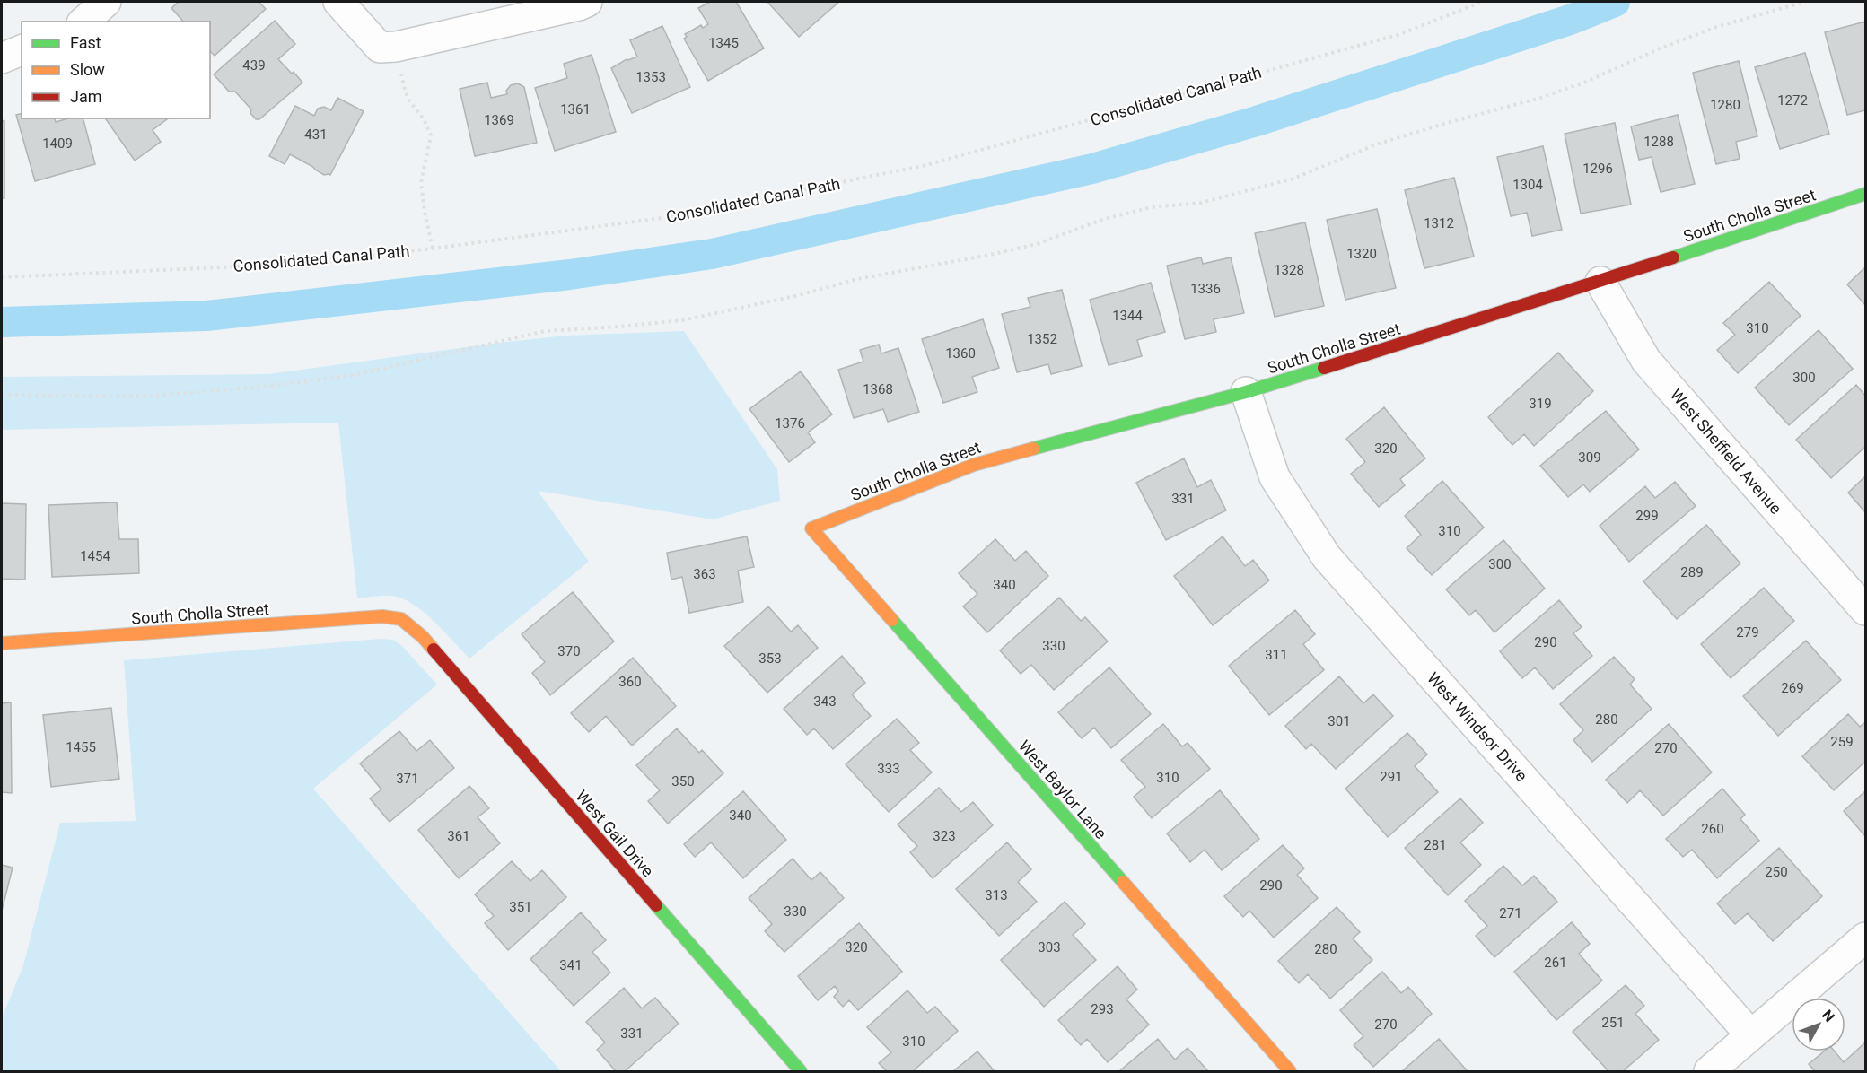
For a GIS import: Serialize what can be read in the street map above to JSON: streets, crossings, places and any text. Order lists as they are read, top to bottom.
{
  "streets": {
    "street": [
      "South Cholla Street",
      "West Sheffield Avenue",
      "West Windsor Drive",
      "West Baylor Lane",
      "West Gail Drive"
    ],
    "path": ["Consolidated Canal Path"]
  },
  "crossings": [
    ["South Cholla Street", "West Sheffield Avenue"],
    ["South Cholla Street", "West Windsor Drive"],
    ["South Cholla Street", "West Baylor Lane"],
    ["South Cholla Street", "West Gail Drive"]
  ],
  "house_numbers": [
    "1345",
    "439",
    "1353",
    "1272",
    "1280",
    "1361",
    "1369",
    "431",
    "1288",
    "1409",
    "1296",
    "1304",
    "1312",
    "1320",
    "1328",
    "1336",
    "1344",
    "310",
    "1352",
    "1360",
    "300",
    "1368",
    "319",
    "1376",
    "320",
    "309",
    "331",
    "299",
    "310",
    "1454",
    "300",
    "289",
    "363",
    "340",
    "279",
    "290",
    "330",
    "370",
    "311",
    "353",
    "360",
    "269",
    "343",
    "280",
    "301",
    "259",
    "1455",
    "270",
    "333",
    "291",
    "310",
    "371",
    "350",
    "340",
    "260",
    "361",
    "323",
    "281",
    "250",
    "290",
    "313",
    "351",
    "330",
    "271",
    "320",
    "303",
    "280",
    "261",
    "341",
    "293",
    "251",
    "270",
    "331",
    "310"
  ],
  "legend": ["Fast", "Slow", "Jam"],
  "north": "top right"
}
